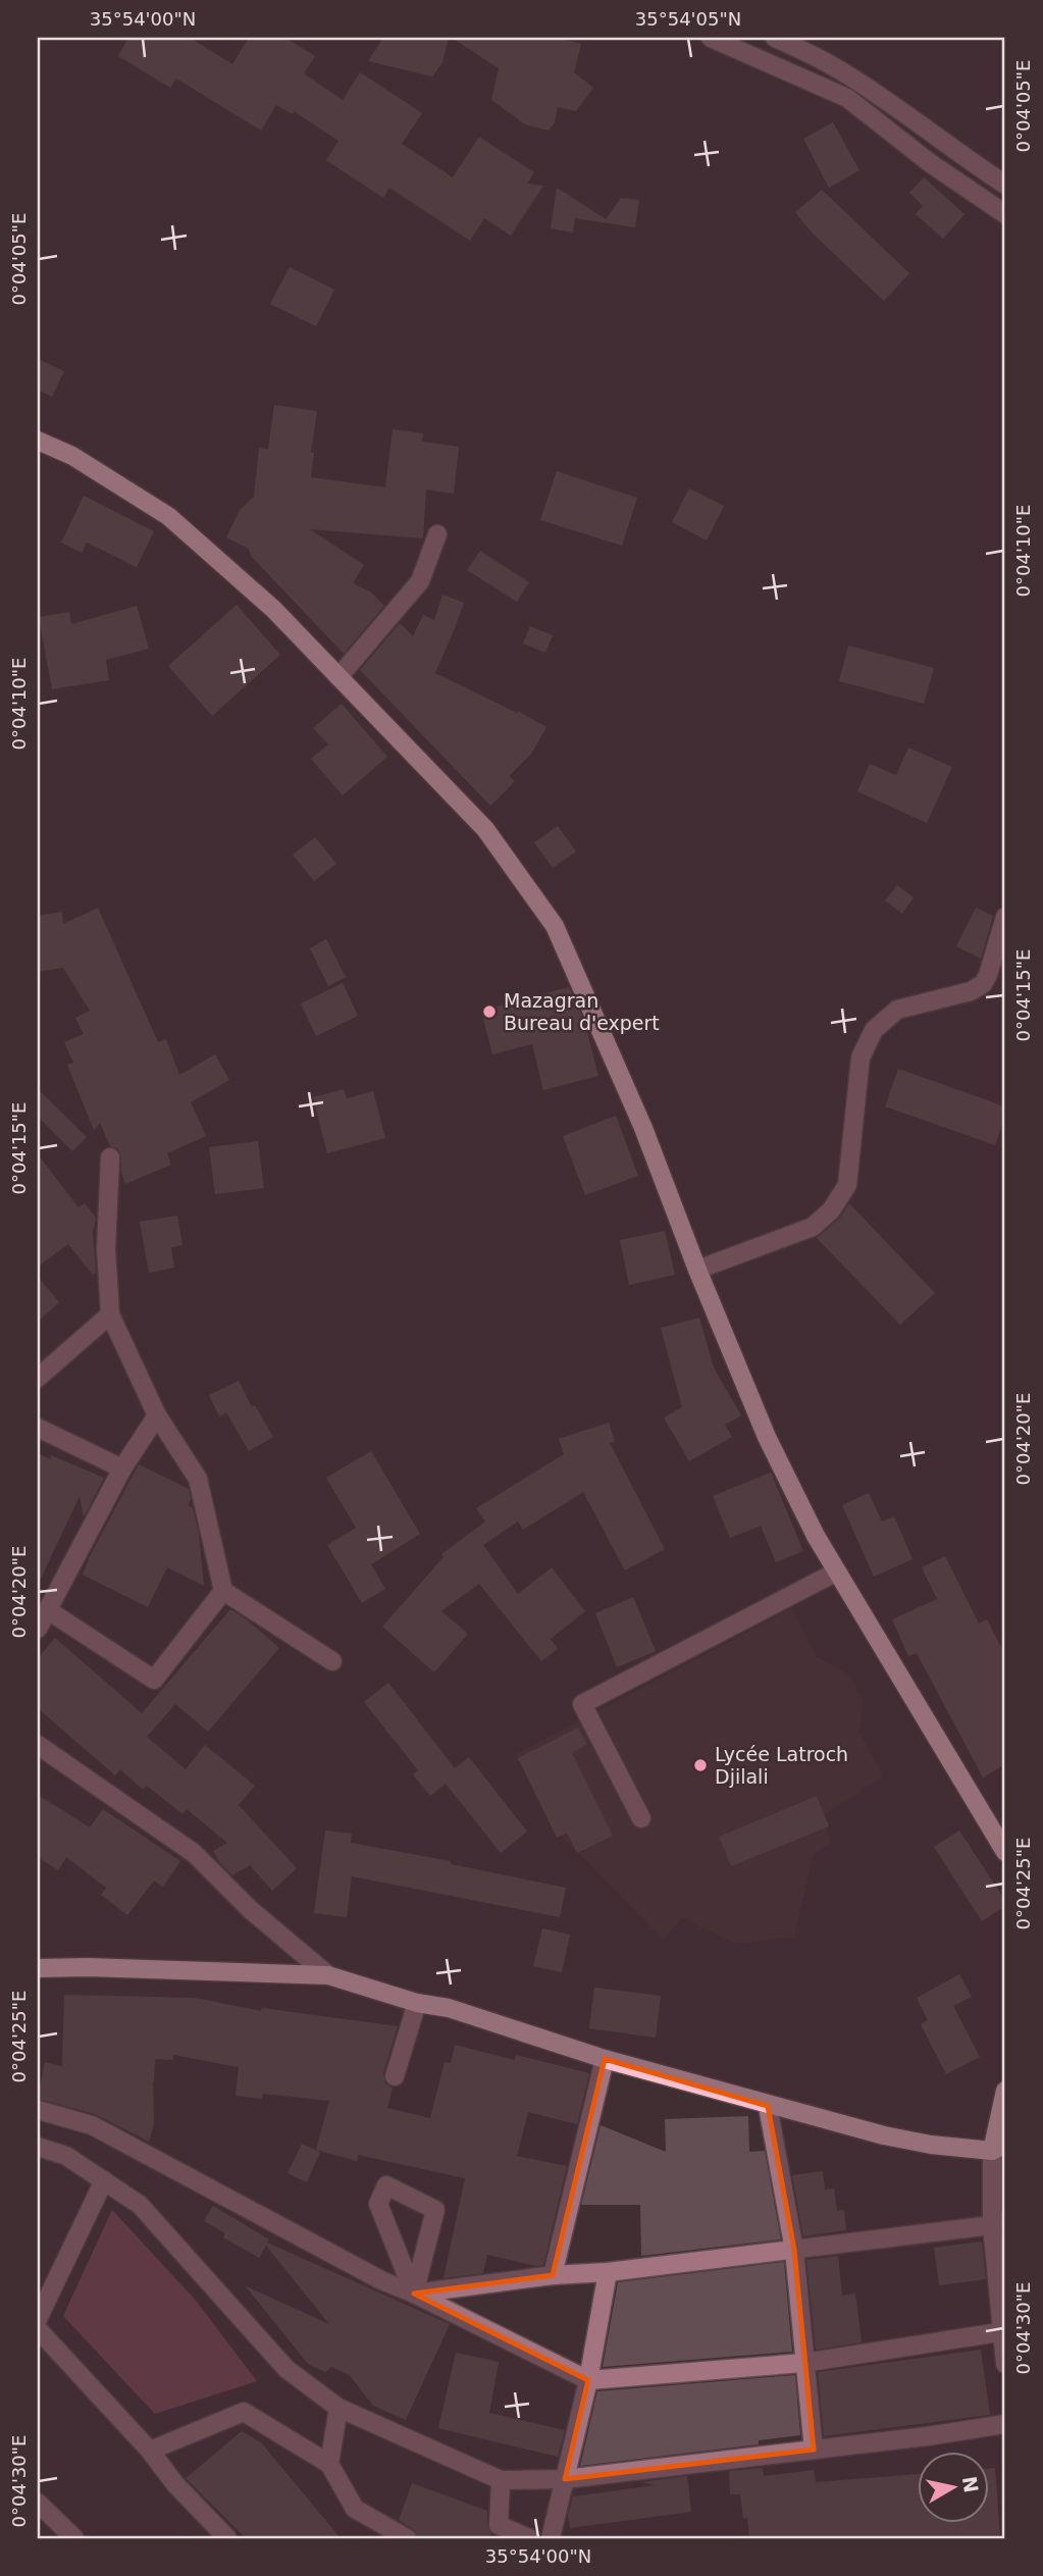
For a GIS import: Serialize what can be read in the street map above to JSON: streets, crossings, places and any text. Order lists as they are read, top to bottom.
{
  "places": ["Mazagran Bureau d'expert", "Lycée Latroch Djilali"],
  "north": "right",
  "coordinates": [
    "35°54'00\"N",
    "35°54'05\"N",
    "0°04'05\"E",
    "0°04'10\"E",
    "0°04'15\"E",
    "0°04'20\"E",
    "0°04'25\"E",
    "0°04'30\"E"
  ]
}
